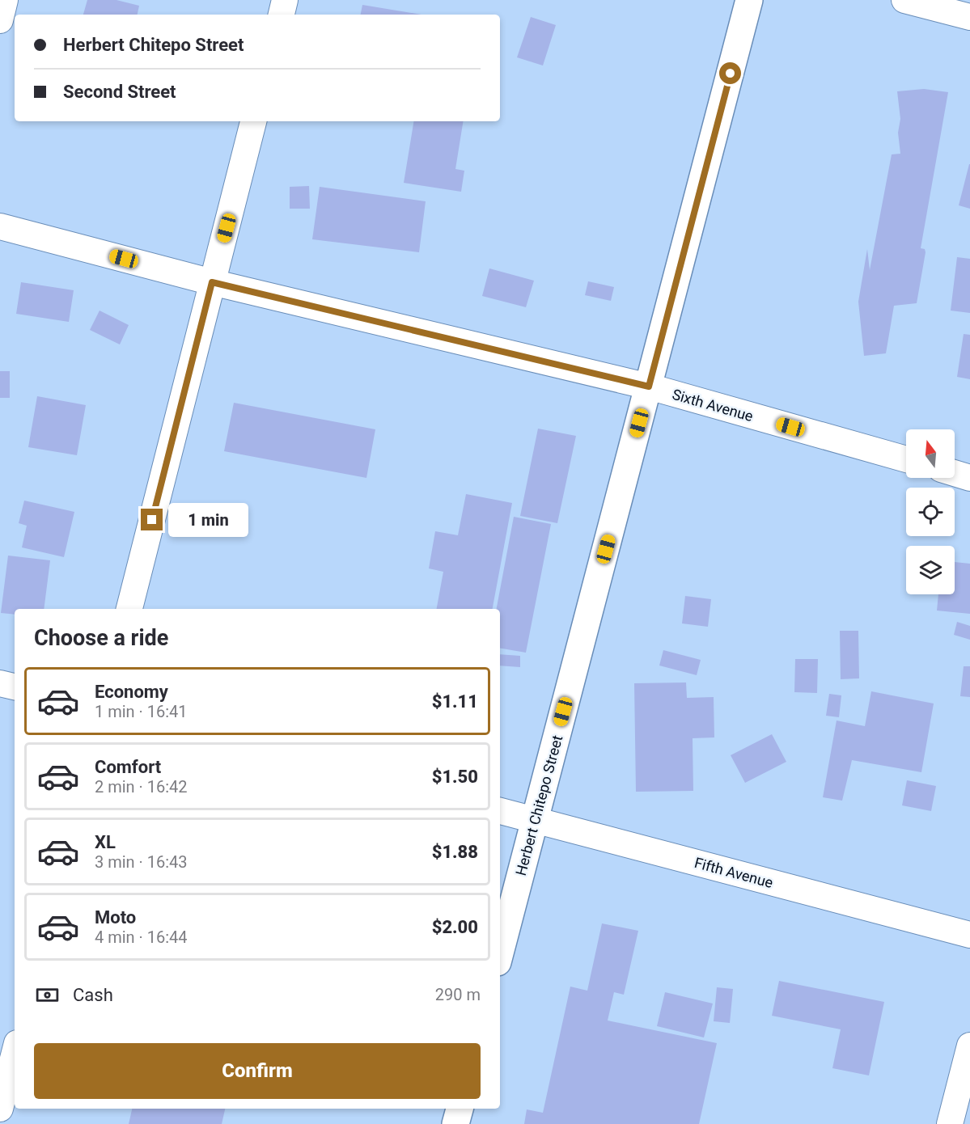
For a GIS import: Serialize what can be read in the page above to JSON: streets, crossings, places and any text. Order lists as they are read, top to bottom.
{
  "streets": {
    "main road": ["Herbert Chitepo Street"],
    "street": ["Sixth Avenue", "Fifth Avenue"]
  },
  "crossings": [
    ["Sixth Avenue", "Herbert Chitepo Street"],
    ["Herbert Chitepo Street", "Fifth Avenue"]
  ],
  "north": "top",
  "page": {
    "banner": ["Herbert Chitepo Street", "Second Street"],
    "bubble": "1 min",
    "heading": "Choose a ride",
    "list": [
      {
        "name": "Economy",
        "note": "1 min · 16:41",
        "value": "$1.11"
      },
      {
        "name": "Comfort",
        "note": "2 min · 16:42",
        "value": "$1.50"
      },
      {
        "name": "XL",
        "note": "3 min · 16:43",
        "value": "$1.88"
      },
      {
        "name": "Moto",
        "note": "4 min · 16:44",
        "value": "$2.00"
      }
    ],
    "pay": ["Cash", "290 m"],
    "buttons": "Confirm"
  }
}
